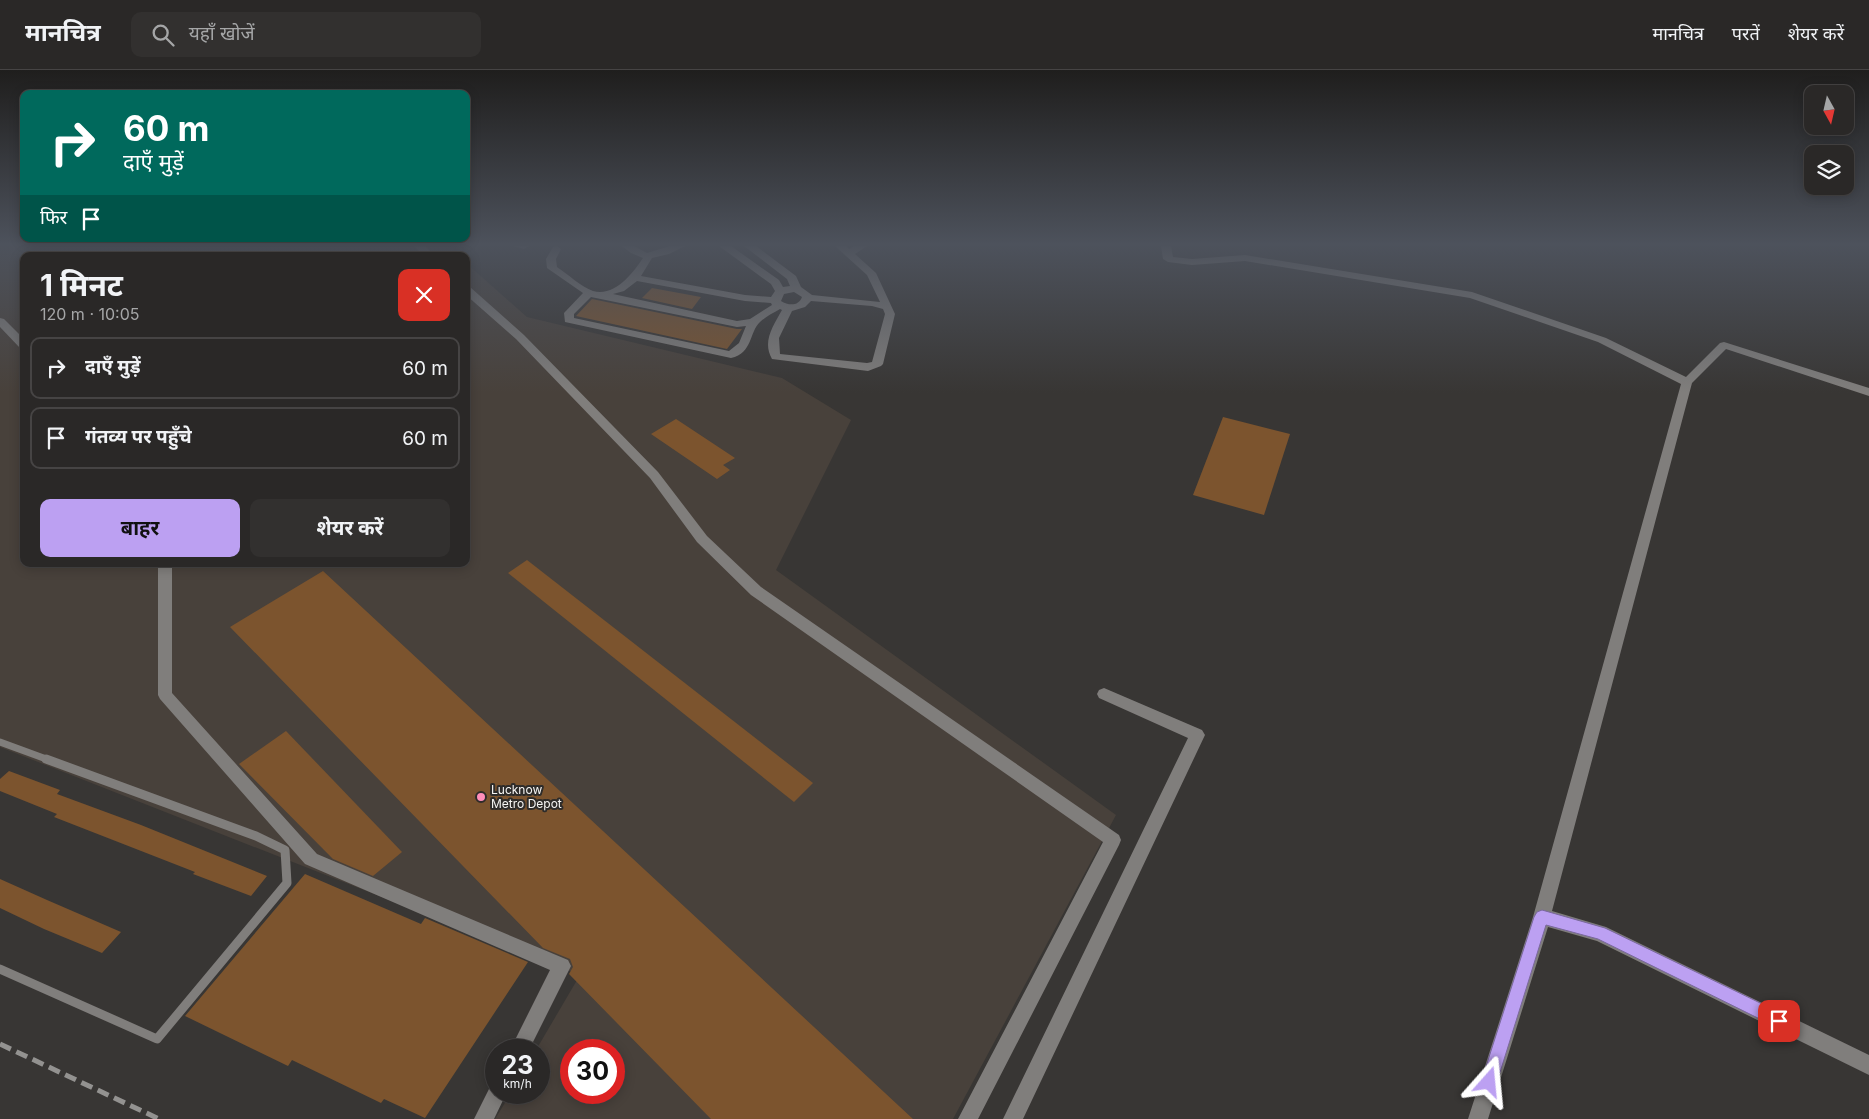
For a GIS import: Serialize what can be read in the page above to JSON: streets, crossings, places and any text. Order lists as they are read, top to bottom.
{
  "places": ["Lucknow Metro Depot"],
  "north": "bottom",
  "page": {
    "header": "मानचित्र",
    "search": "यहाँ खोजें",
    "nav": ["मानचित्र", "परतें", "शेयर करें"],
    "turn": ["60 m", "दाएँ मुड़ें"],
    "then": "फिर",
    "heading": ["1 मिनट", "120 m · 10:05"],
    "list": [
      {
        "name": "दाएँ मुड़ें",
        "value": "60 m"
      },
      {
        "name": "गंतव्य पर पहुँचे",
        "value": "60 m"
      }
    ],
    "buttons": ["बाहर", "शेयर करें"],
    "speed": "23 km/h",
    "limit": "30"
  }
}
